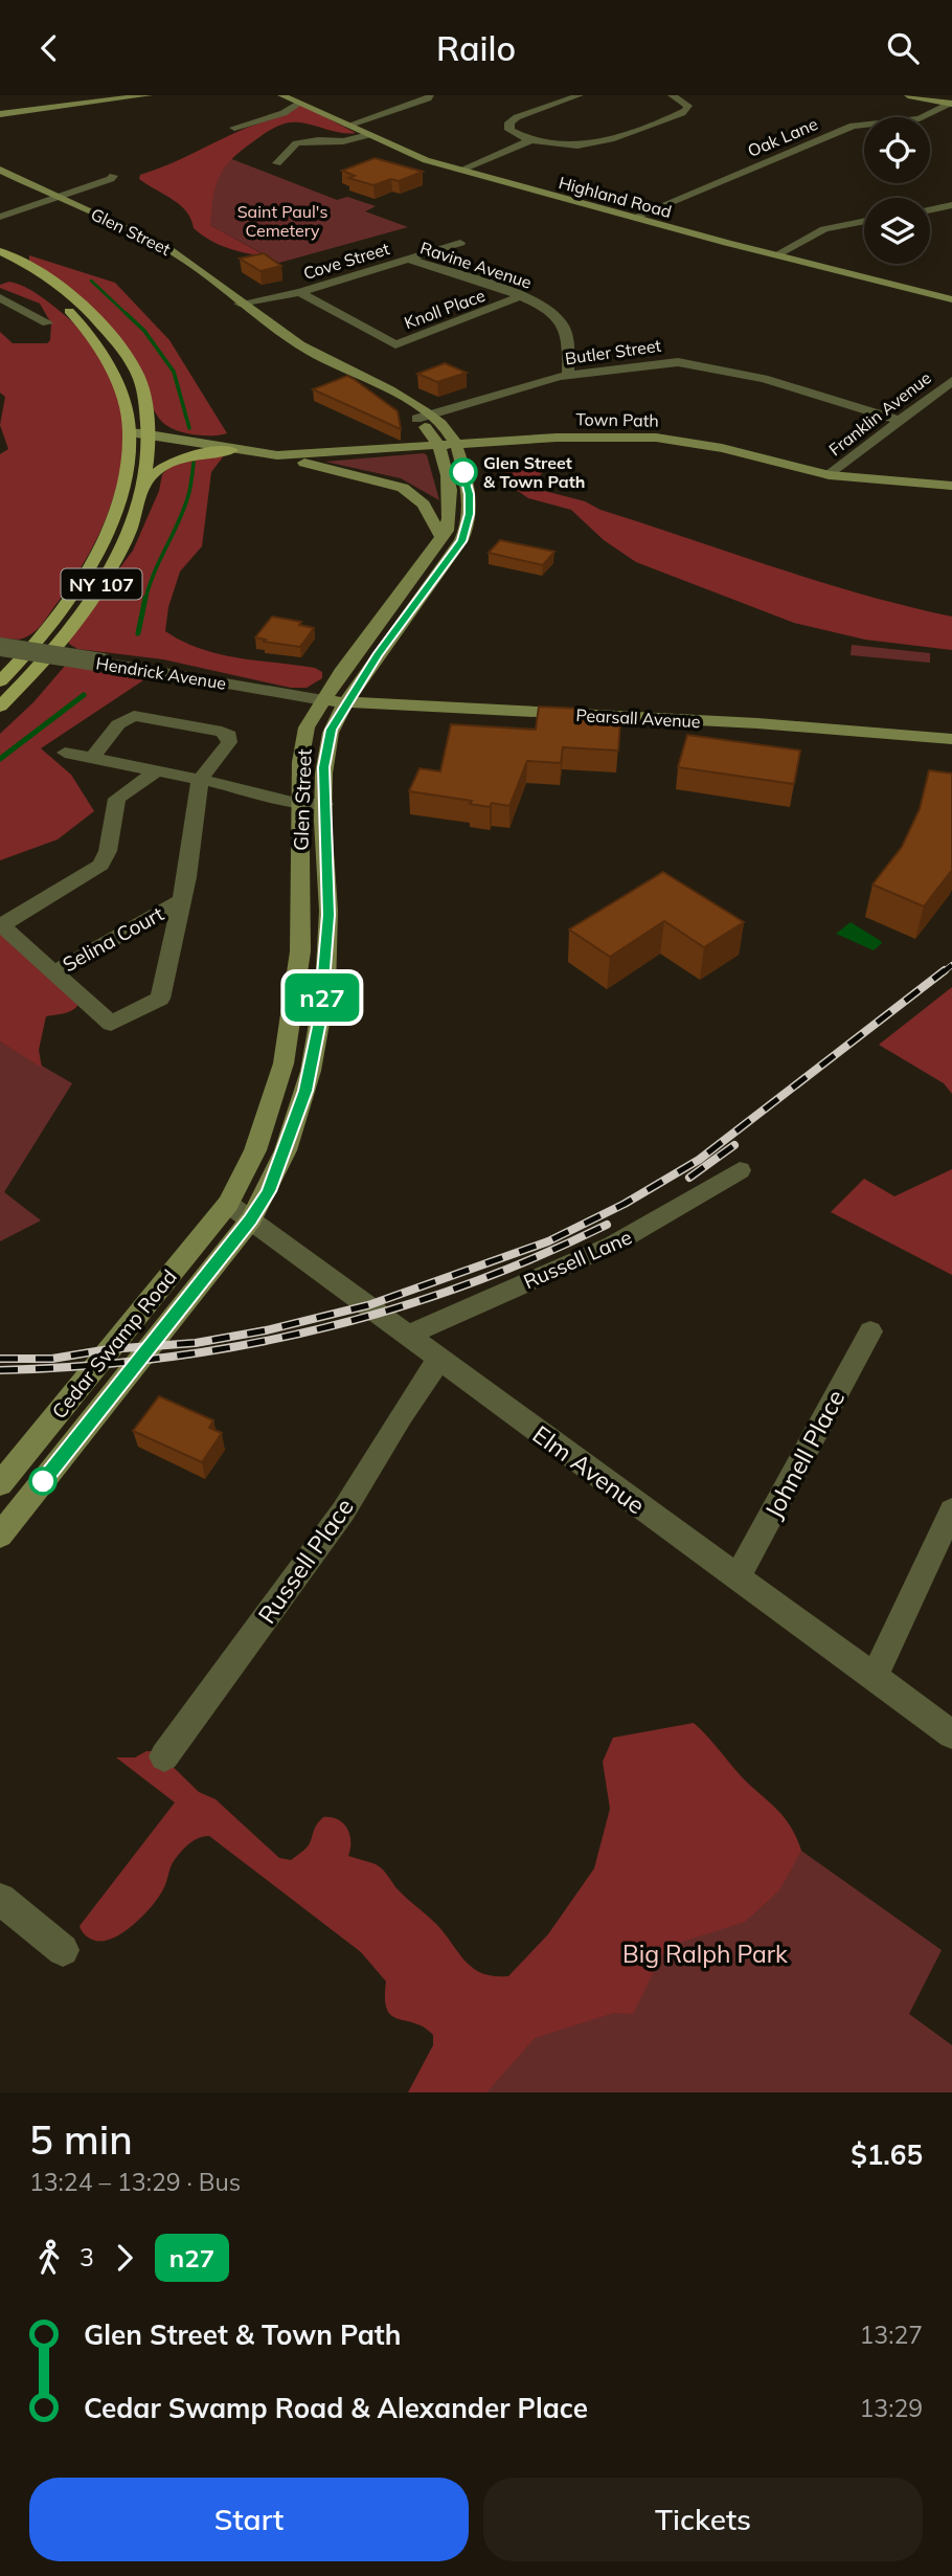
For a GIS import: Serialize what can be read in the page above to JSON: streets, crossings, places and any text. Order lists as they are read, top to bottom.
{
  "streets": {
    "main road": [
      "Highland Road",
      "Glen Street",
      "Town Path",
      "NY 107",
      "Pearsall Avenue",
      "Cedar Swamp Road"
    ],
    "street": [
      "Oak Lane",
      "Cove Street",
      "Ravine Avenue",
      "Knoll Place",
      "Butler Street",
      "Franklin Avenue",
      "Hendrick Avenue",
      "Selina Court",
      "Russell Lane",
      "Johnell Place",
      "Elm Avenue",
      "Russell Place"
    ]
  },
  "crossings": [
    ["Oak Lane", "Highland Road"],
    ["Glen Street", "Cove Street"],
    ["Glen Street", "Butler Street"],
    ["Glen Street", "Town Path"],
    ["Glen Street", "Hendrick Avenue"],
    ["Glen Street", "Pearsall Avenue"],
    ["Glen Street", "Cedar Swamp Road"],
    ["Glen Street", "Elm Avenue"],
    ["Cove Street", "Ravine Avenue"],
    ["Cove Street", "Knoll Place"],
    ["Ravine Avenue", "Knoll Place"],
    ["Ravine Avenue", "Butler Street"],
    ["Butler Street", "Franklin Avenue"],
    ["Franklin Avenue", "Town Path"],
    ["Town Path", "NY 107"],
    ["Hendrick Avenue", "Pearsall Avenue"],
    ["Russell Lane", "Elm Avenue"],
    ["Cedar Swamp Road", "Elm Avenue"],
    ["Johnell Place", "Elm Avenue"],
    ["Elm Avenue", "Russell Place"]
  ],
  "parks": ["Saint Paul's Cemetery", "Big Ralph Park"],
  "places": ["Glen Street & Town Path"],
  "lines": ["bus line n27"],
  "page": {
    "header": "Railo",
    "on_map": "n27",
    "heading": ["5 min", "13:24 – 13:29 · Bus", "$1.65"],
    "legs": ["3", "n27"],
    "list": [
      {
        "name": "Glen Street & Town Path",
        "value": "13:27"
      },
      {
        "name": "Cedar Swamp Road & Alexander Place",
        "value": "13:29"
      }
    ],
    "buttons": ["Start", "Tickets"]
  }
}
